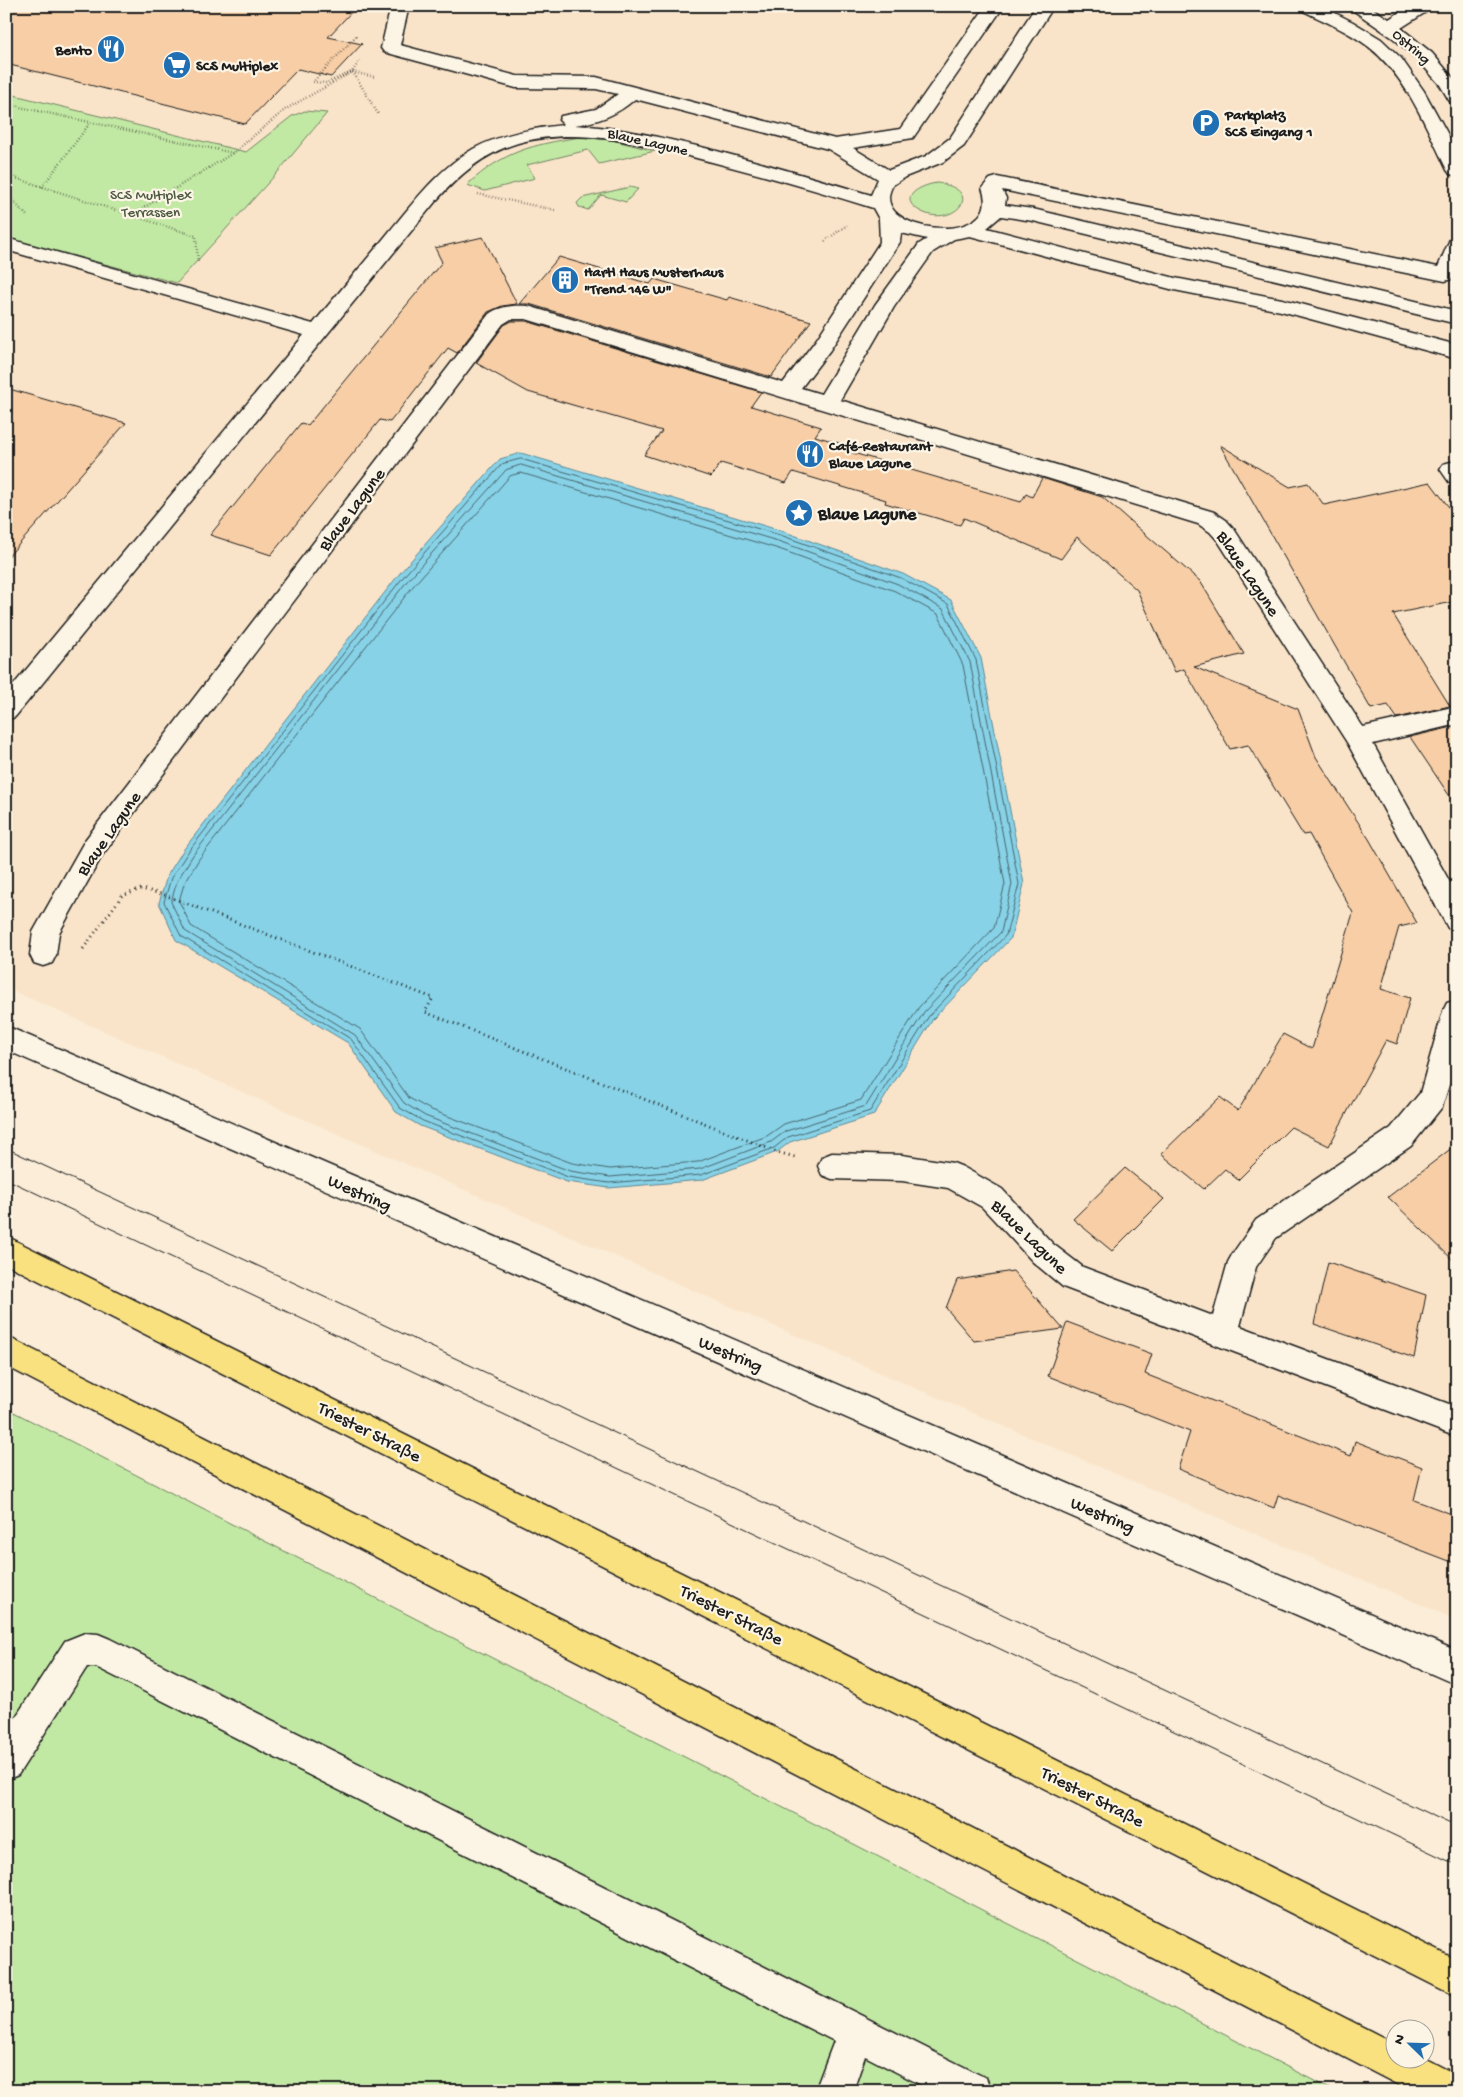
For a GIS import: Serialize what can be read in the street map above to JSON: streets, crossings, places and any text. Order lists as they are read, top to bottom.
{
  "streets": {
    "main road": ["Triester Straße"],
    "street": ["Ostring", "Blaue Lagune", "Westring"]
  },
  "parks": ["SCS Multiplex Terrassen"],
  "places": {
    "restaurant": ["Bento", "Café-Restaurant Blaue Lagune"],
    "supermarket": ["SCS Multiplex"],
    "parking": ["Parkplatz SCS Eingang 1"],
    "building": ["Hartl Haus Musterhaus \"Trend 146 W\""],
    "place": ["Blaue Lagune"]
  },
  "north": "top left"
}
